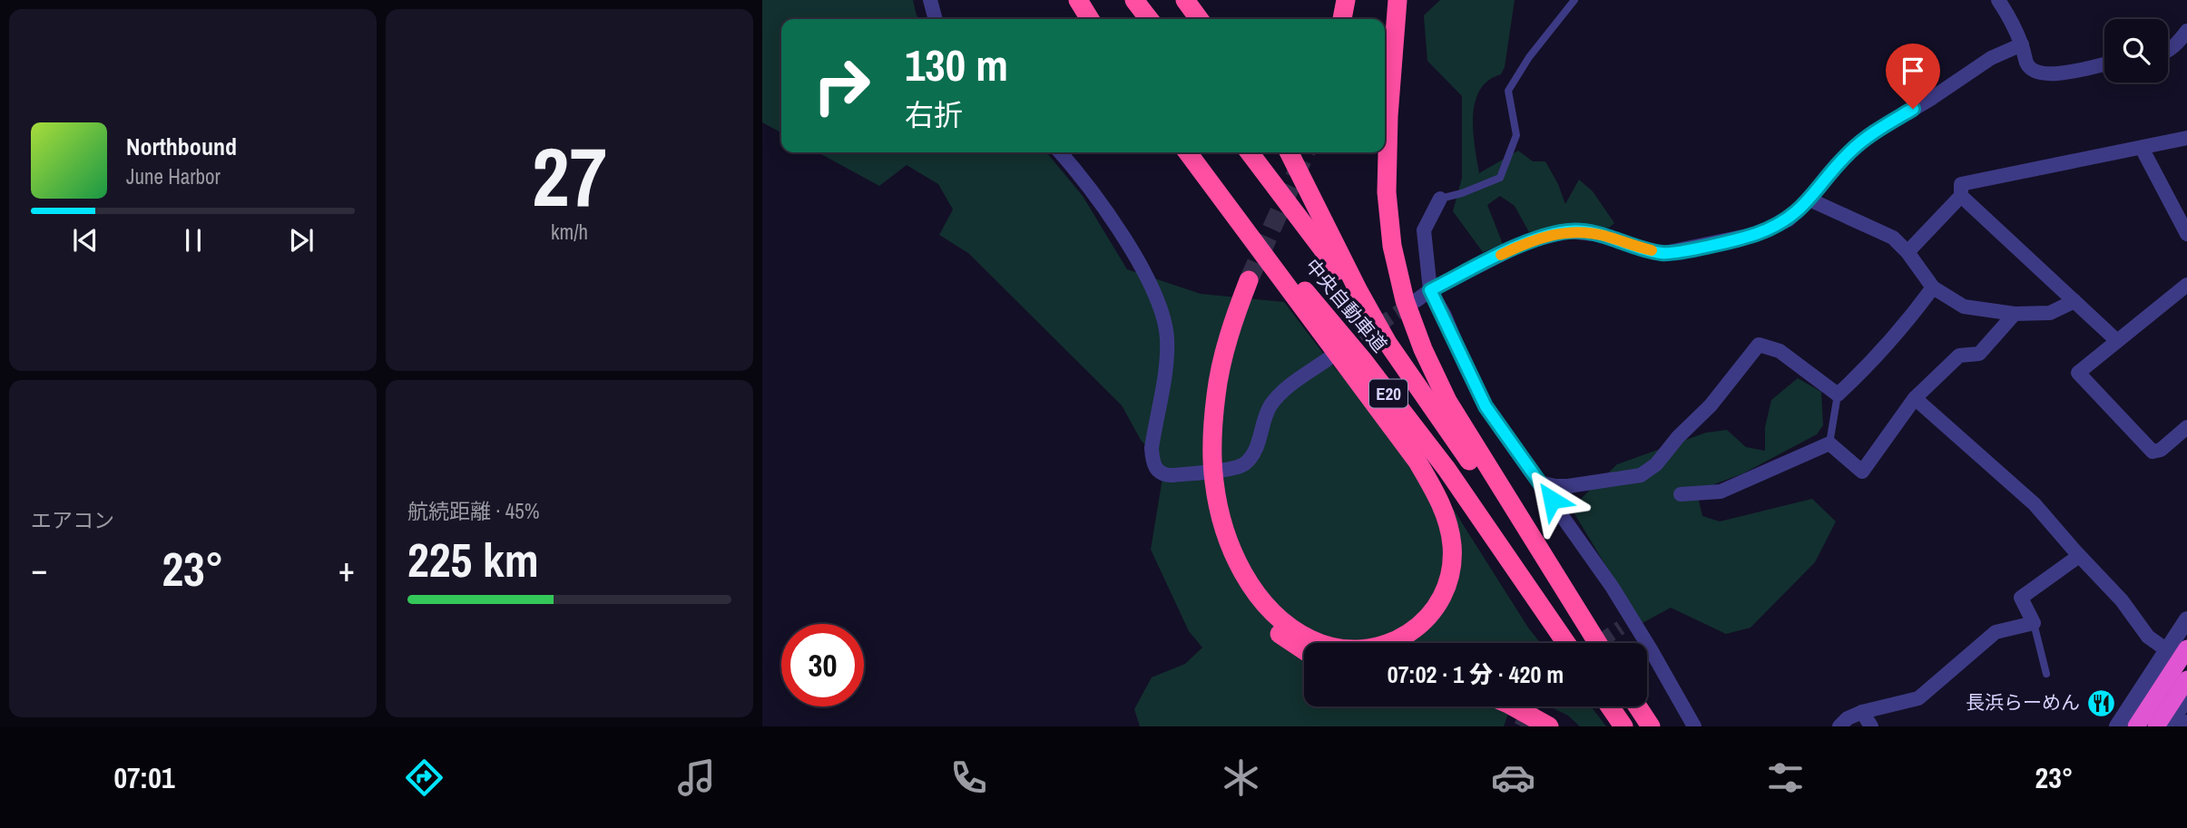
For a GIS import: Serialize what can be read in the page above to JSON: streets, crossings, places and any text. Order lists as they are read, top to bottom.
{
  "streets": {
    "highway": ["中央自動車道", "E20"]
  },
  "places": {
    "restaurant": ["長浜らーめん"]
  },
  "page": {
    "tile": [
      ["27", "km/h"],
      "エアコン",
      ["航続距離 · 45%", "225 km"]
    ],
    "turn": ["130 m", "右折"],
    "song": ["Northbound", "June Harbor"],
    "heat": ["−", "23°", "+"],
    "limit": "30",
    "trip": "07:02 · 1 分 · 420 m",
    "tabs": ["07:01", "23°"]
  }
}
